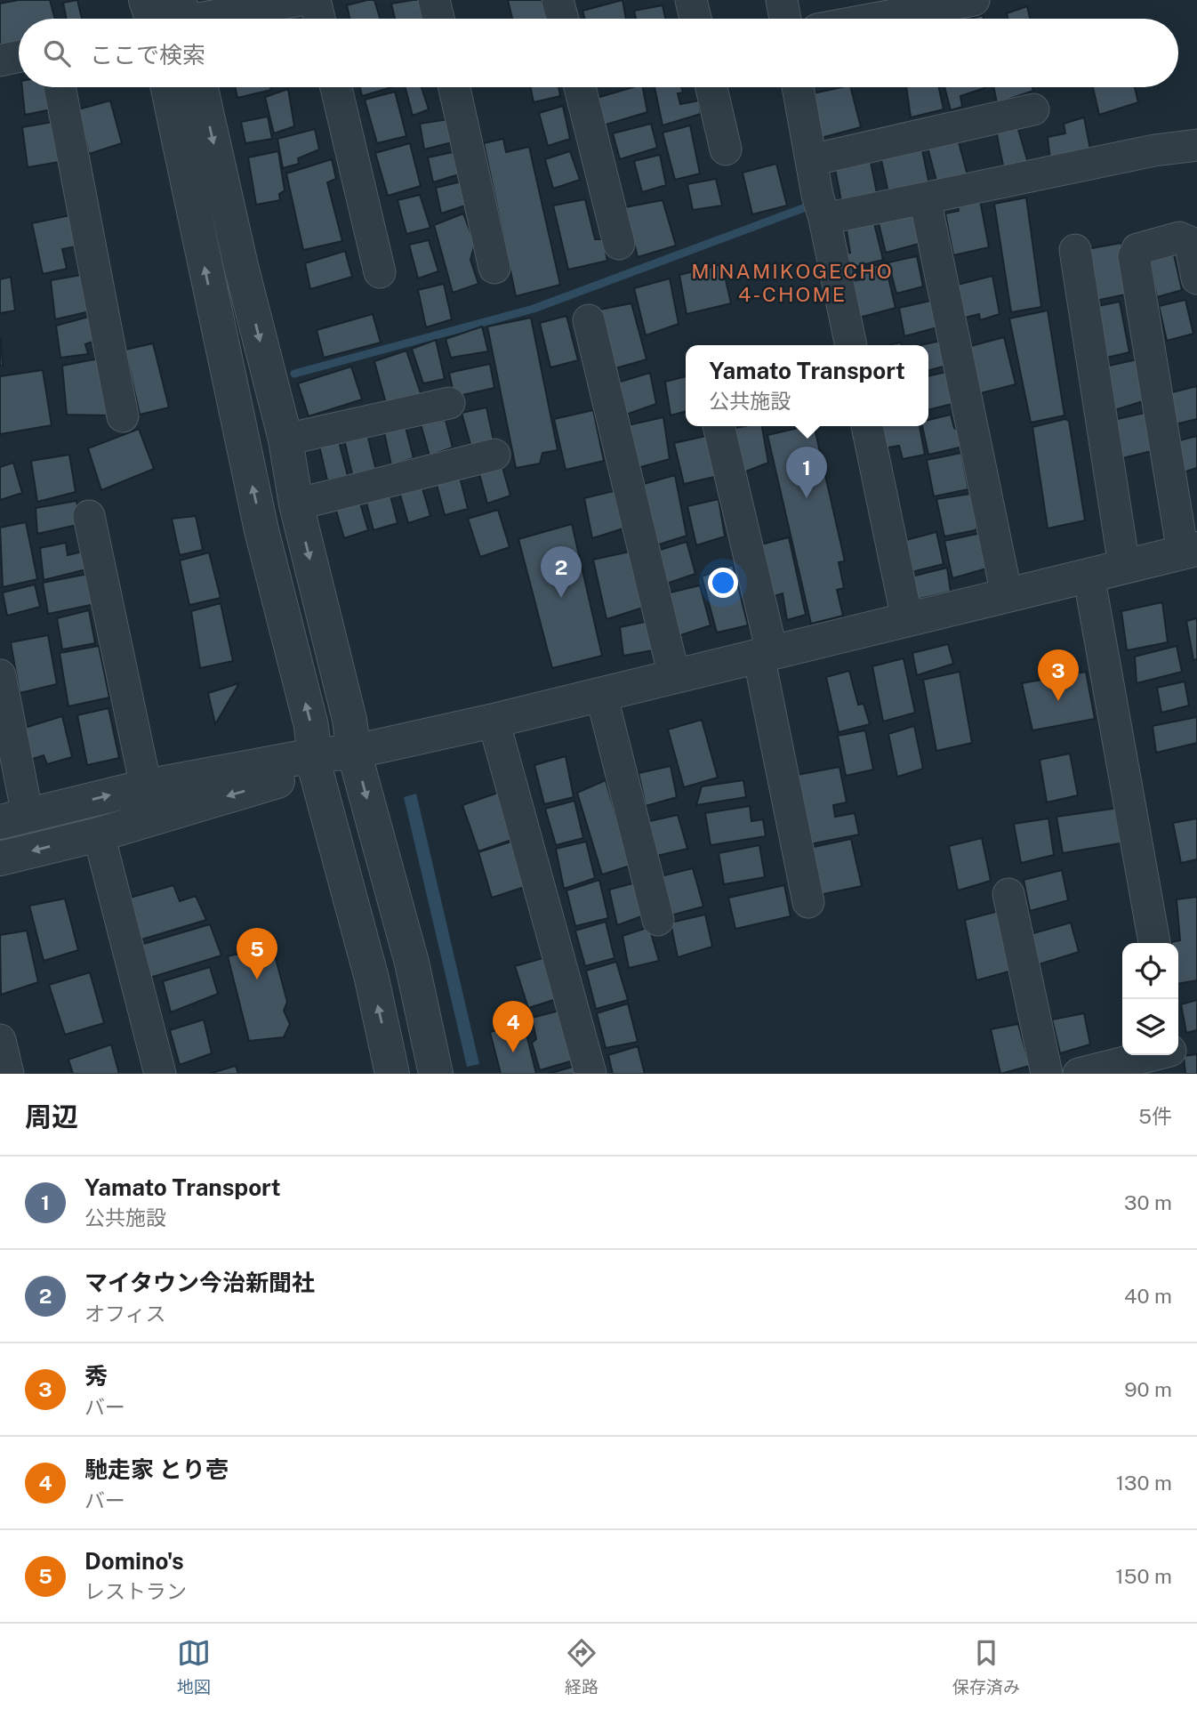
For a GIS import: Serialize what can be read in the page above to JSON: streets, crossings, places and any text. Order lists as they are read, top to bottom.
{
  "districts": ["MINAMIKOGECHO 4-CHOME"],
  "page": {
    "search": "ここで検索",
    "popup": ["Yamato Transport", "公共施設"],
    "pins": [
      "1",
      "2",
      "3",
      "5",
      "4"
    ],
    "heading": ["周辺", "5件"],
    "list": [
      {
        "mark": "1",
        "name": "Yamato Transport",
        "note": "公共施設",
        "value": "30 m"
      },
      {
        "mark": "2",
        "name": "マイタウン今治新聞社",
        "note": "オフィス",
        "value": "40 m"
      },
      {
        "mark": "3",
        "name": "秀",
        "note": "バー",
        "value": "90 m"
      },
      {
        "mark": "4",
        "name": "馳走家 とり壱",
        "note": "バー",
        "value": "130 m"
      },
      {
        "mark": "5",
        "name": "Domino's",
        "note": "レストラン",
        "value": "150 m"
      }
    ],
    "nav": ["地図", "経路", "保存済み"]
  }
}
